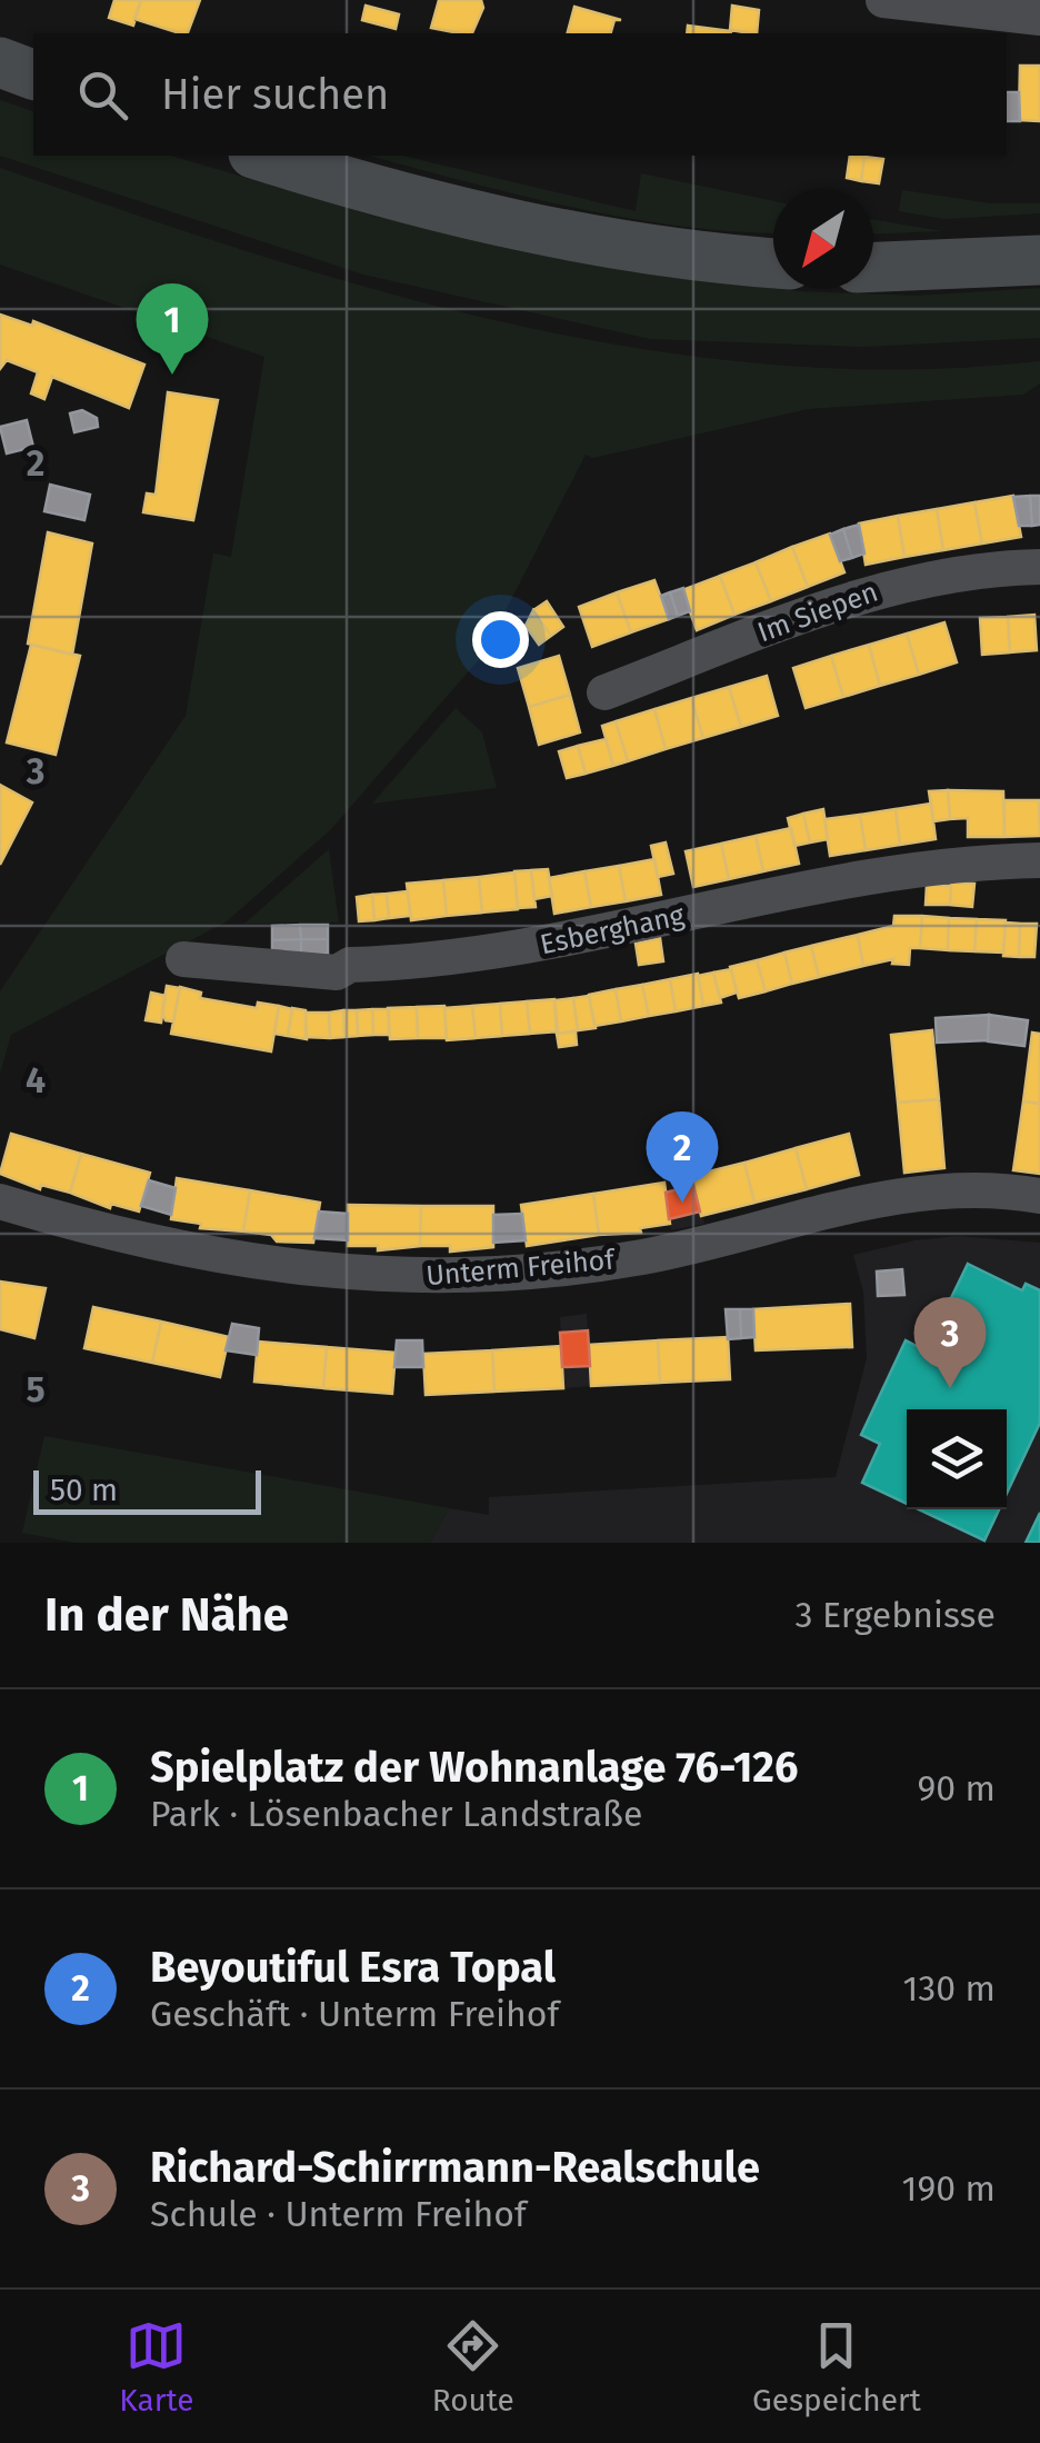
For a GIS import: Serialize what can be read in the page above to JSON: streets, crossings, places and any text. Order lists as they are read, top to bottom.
{
  "streets": {
    "street": ["Im Siepen", "Esberghang", "Unterm Freihof"]
  },
  "scale_bar": "50 m",
  "north": "bottom left",
  "page": {
    "search": "Hier suchen",
    "pins": ["1", "2", "3"],
    "scale": "50 m",
    "heading": ["In der Nähe", "3 Ergebnisse"],
    "list": [
      {
        "mark": "1",
        "name": "Spielplatz der Wohnanlage 76-126",
        "note": "Park · Lösenbacher Landstraße",
        "value": "90 m"
      },
      {
        "mark": "2",
        "name": "Beyoutiful Esra Topal",
        "note": "Geschäft · Unterm Freihof",
        "value": "130 m"
      },
      {
        "mark": "3",
        "name": "Richard-Schirrmann-Realschule",
        "note": "Schule · Unterm Freihof",
        "value": "190 m"
      }
    ],
    "nav": ["Karte", "Route", "Gespeichert"]
  },
  "grid": {
    "rows": [
      "2",
      "3",
      "4",
      "5"
    ]
  }
}
